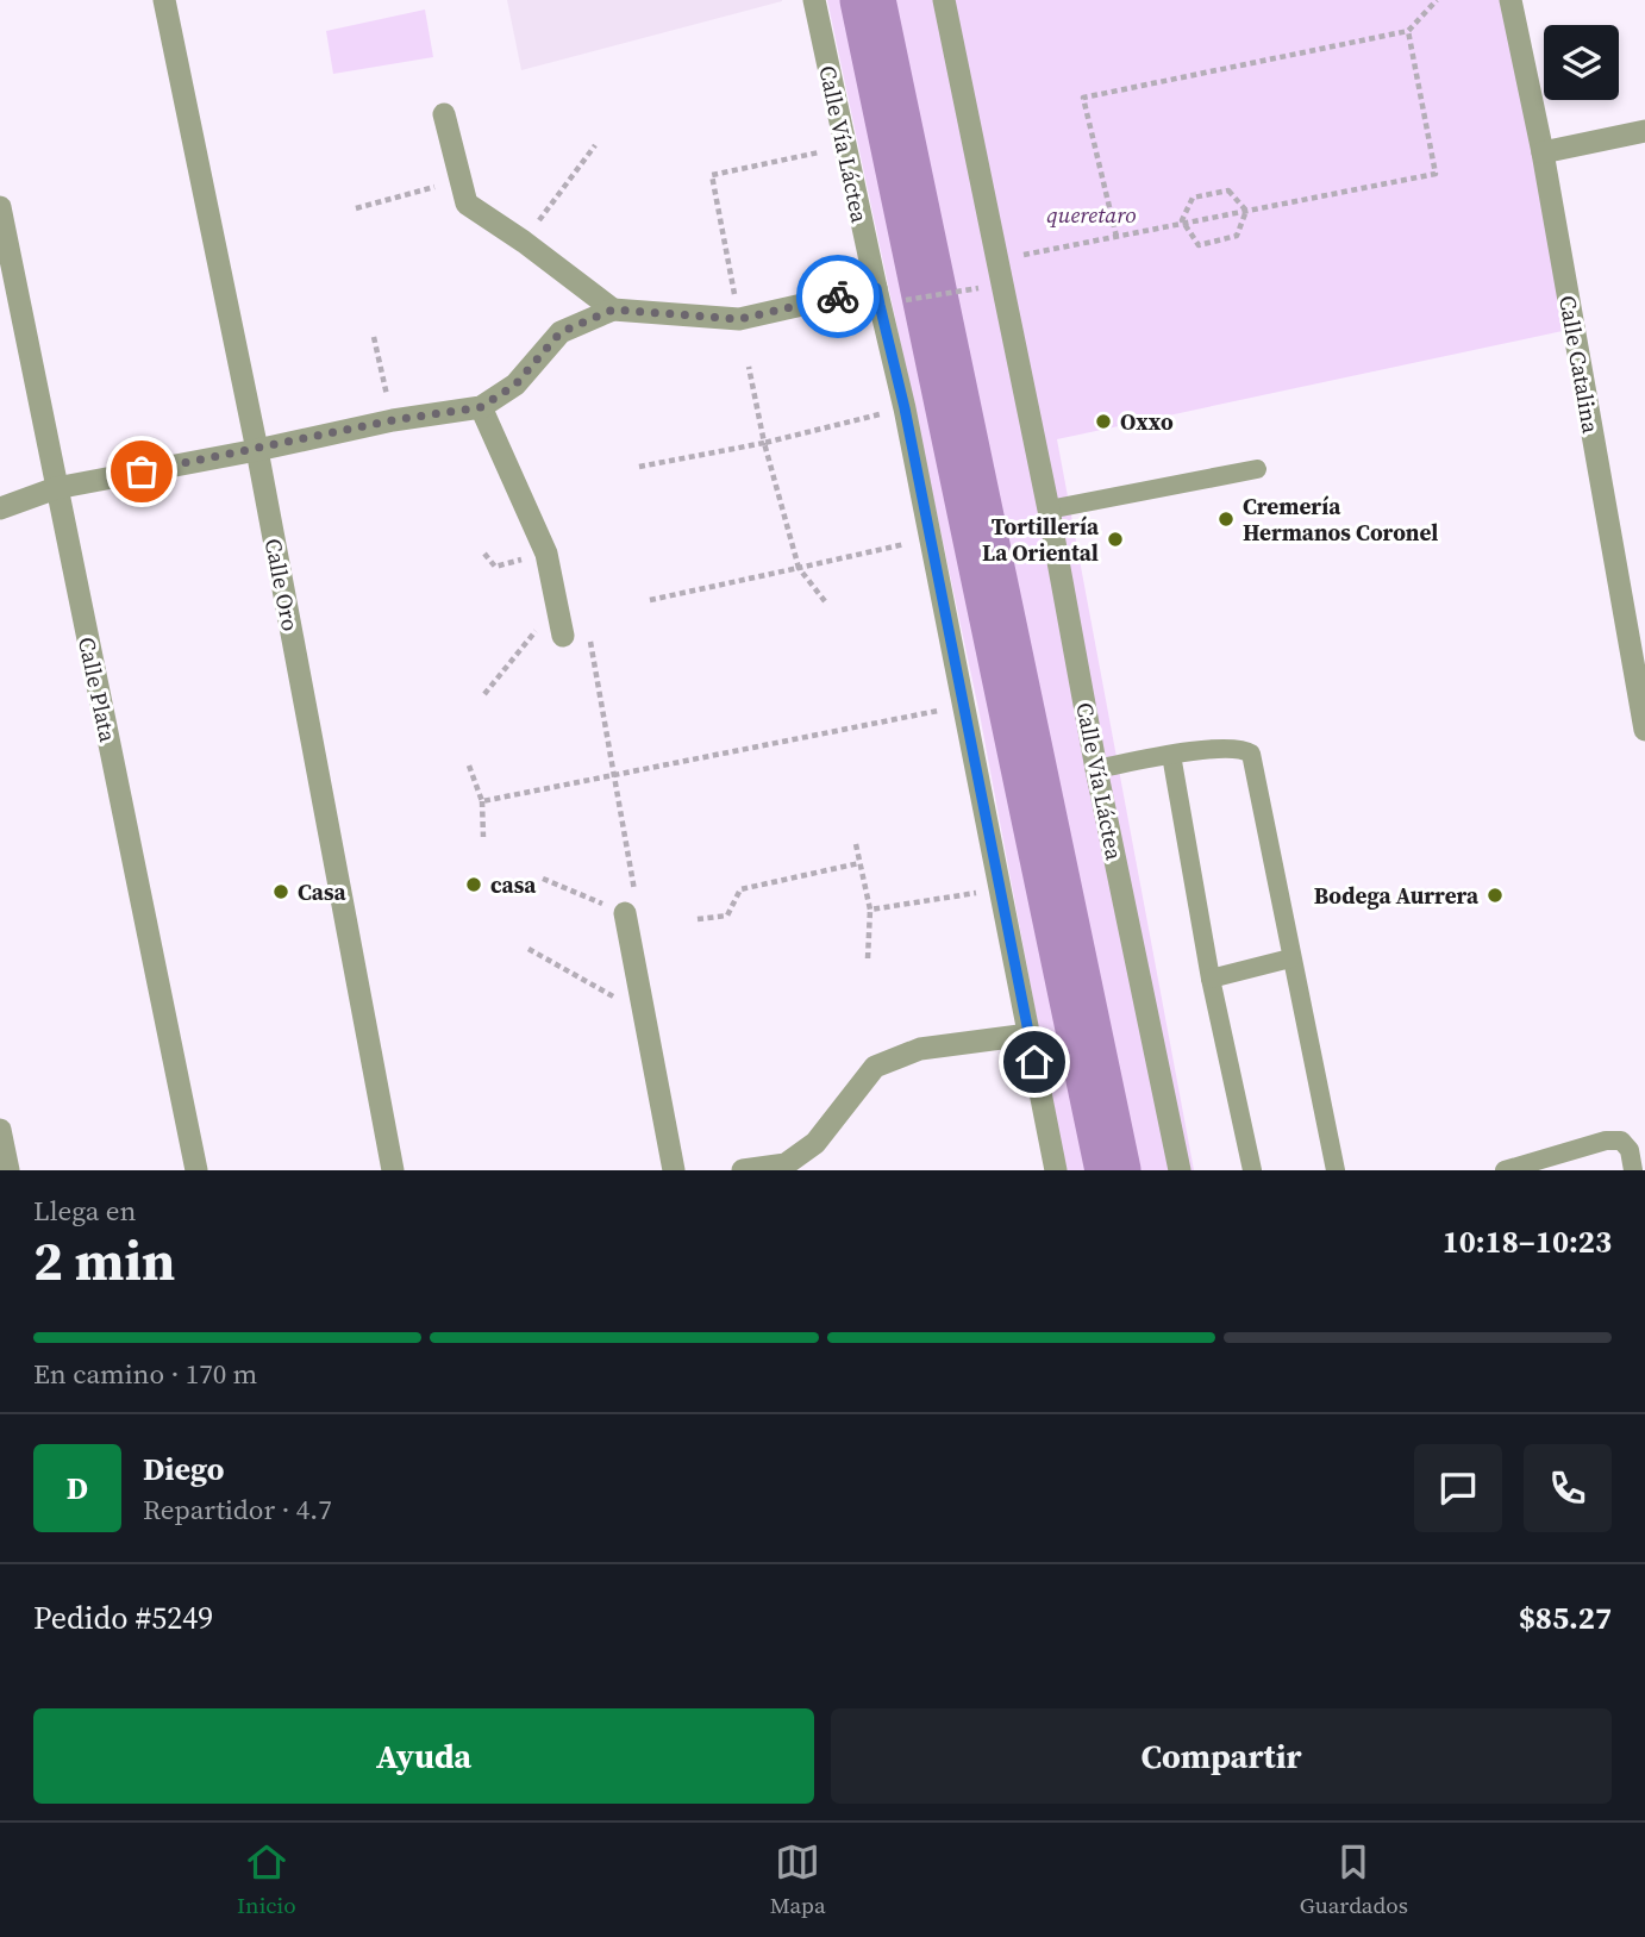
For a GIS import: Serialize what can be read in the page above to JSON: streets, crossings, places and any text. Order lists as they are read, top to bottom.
{
  "streets": {
    "street": [
      "Calle Vía Láctea",
      "Calle Catalina",
      "Calle Oro",
      "Calle Plata"
    ]
  },
  "parks": ["queretaro"],
  "places": [
    "Oxxo",
    "Cremería Hermanos Coronel",
    "Tortillería La Oriental",
    "casa",
    "Casa",
    "Bodega Aurrera"
  ],
  "page": {
    "heading": ["2 min", "Llega en", "10:18–10:23"],
    "panel": [
      "Diego",
      "Repartidor · 4.7",
      "Pedido #5249",
      "$85.27"
    ],
    "bar": "En camino · 170 m",
    "round": "D",
    "buttons": ["Ayuda", "Compartir"],
    "tabs": ["Inicio", "Mapa", "Guardados"]
  }
}
